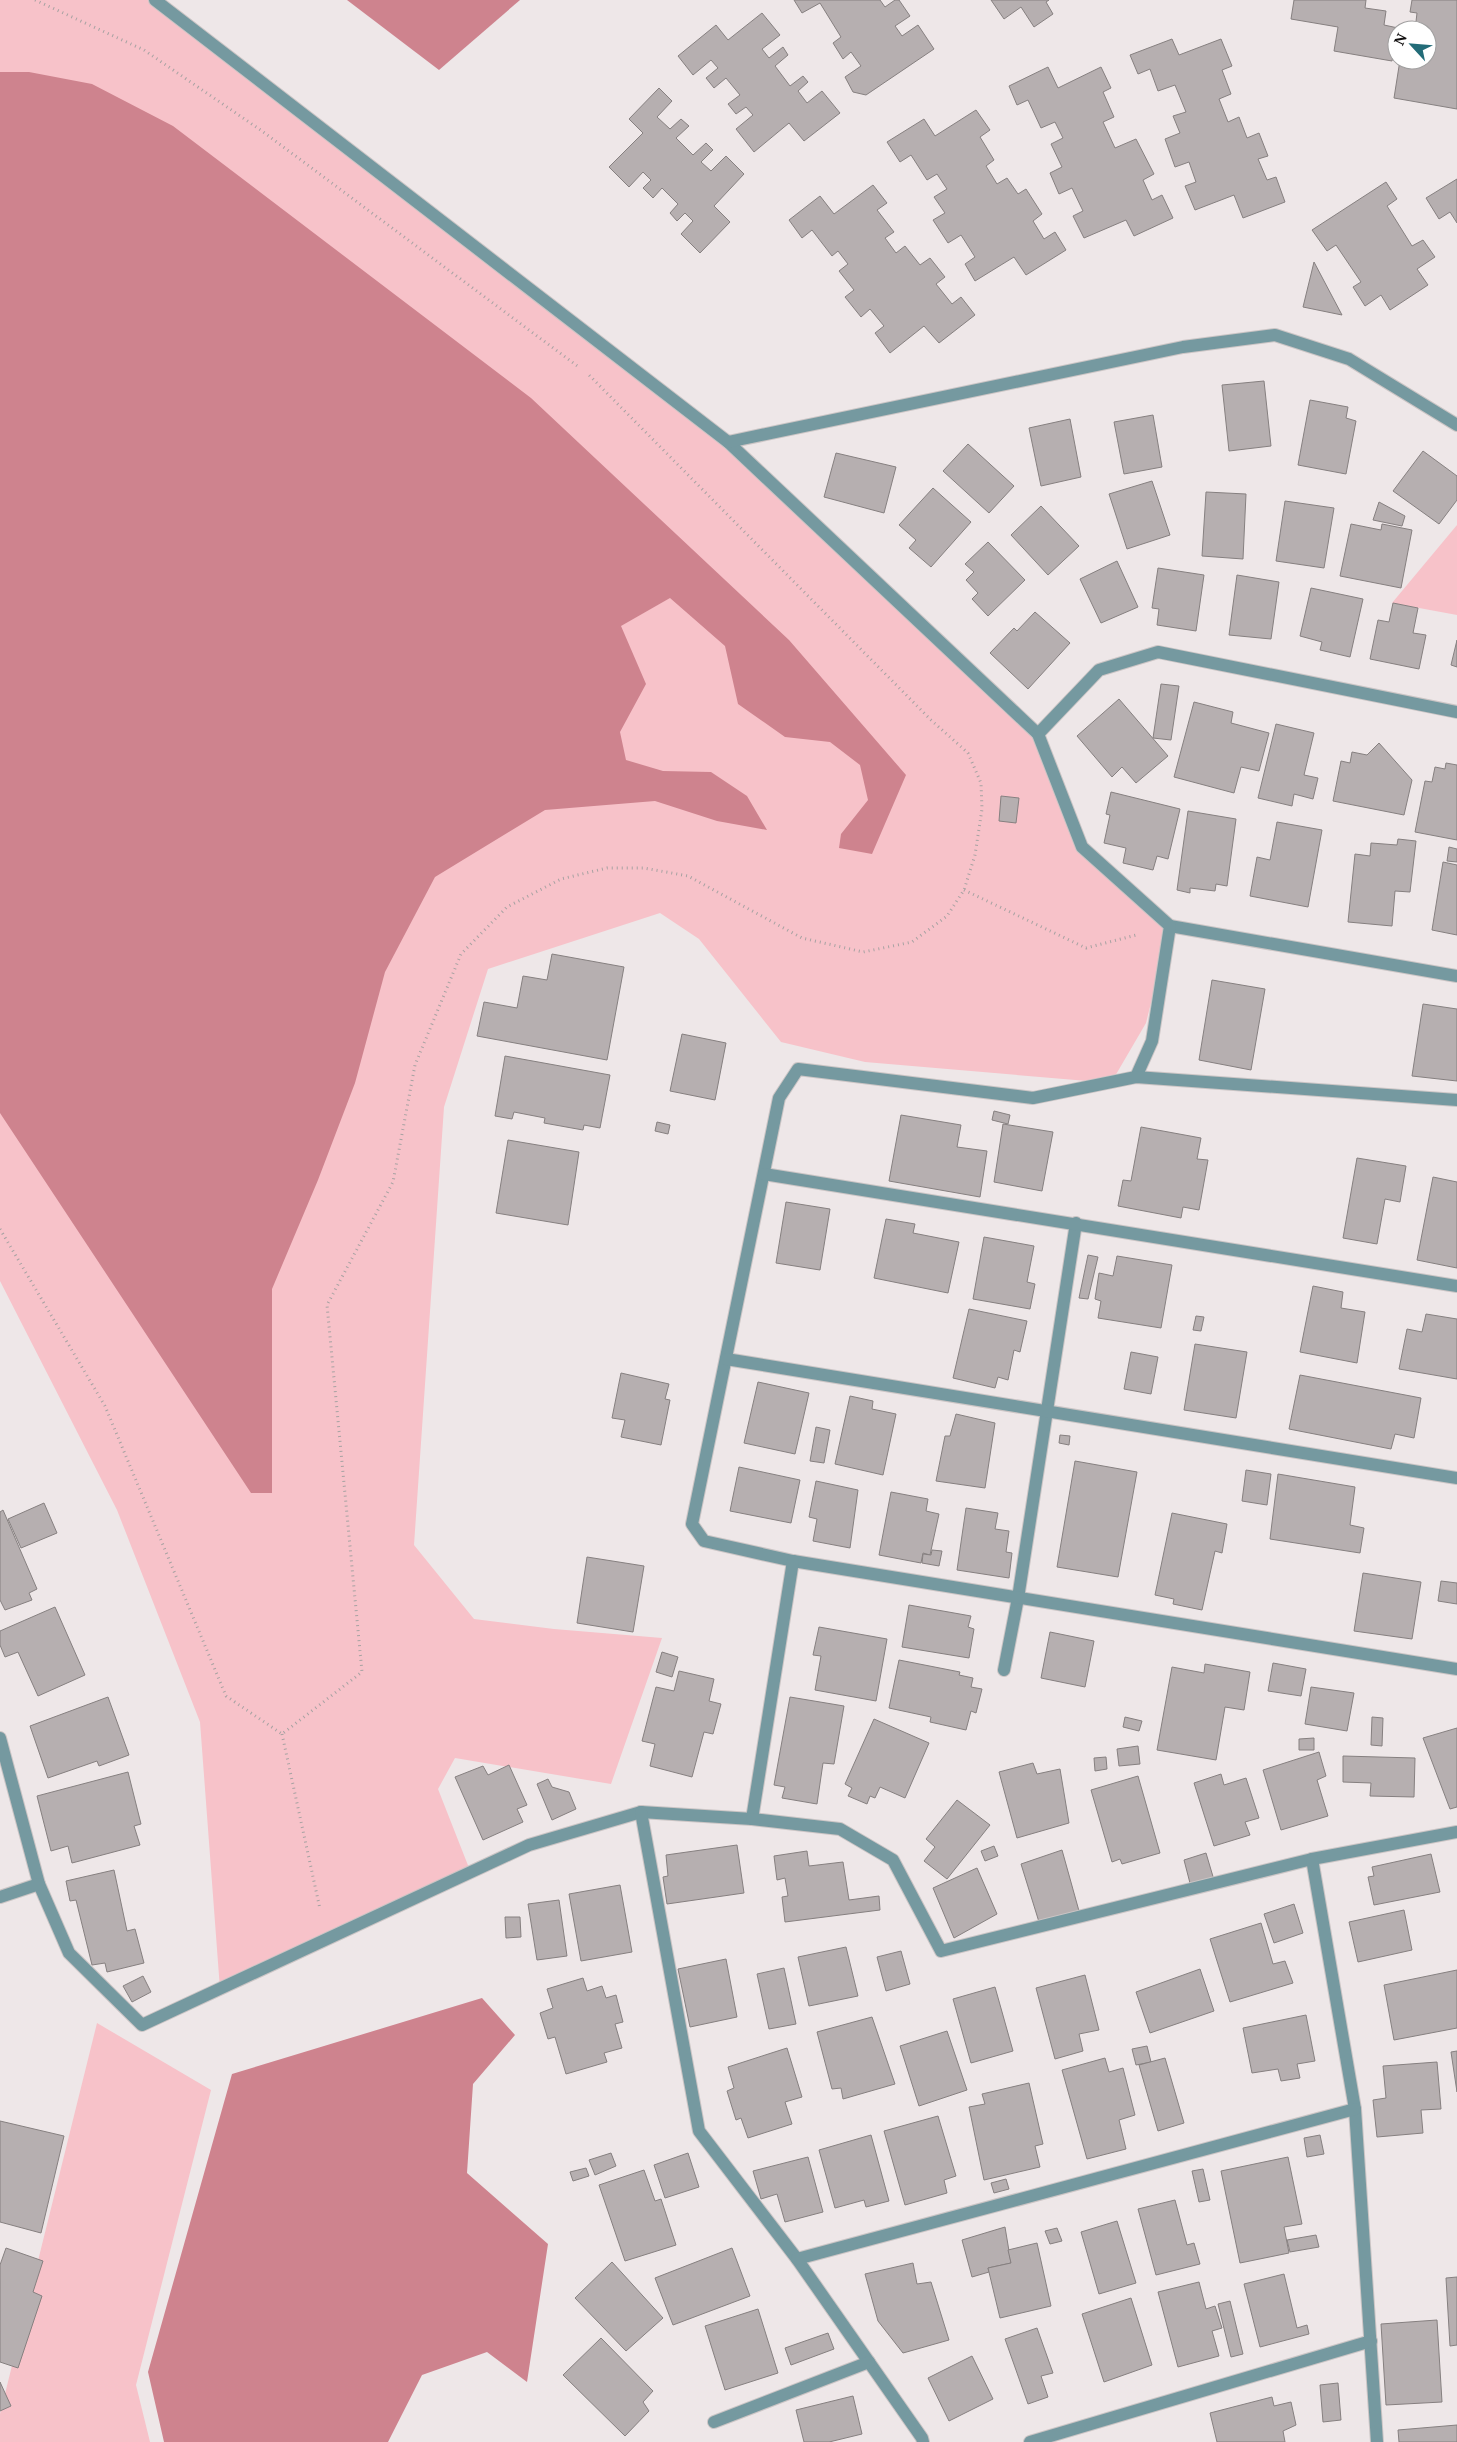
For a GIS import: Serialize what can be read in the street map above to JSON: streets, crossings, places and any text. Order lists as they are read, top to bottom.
{
  "north": "top left"
}
